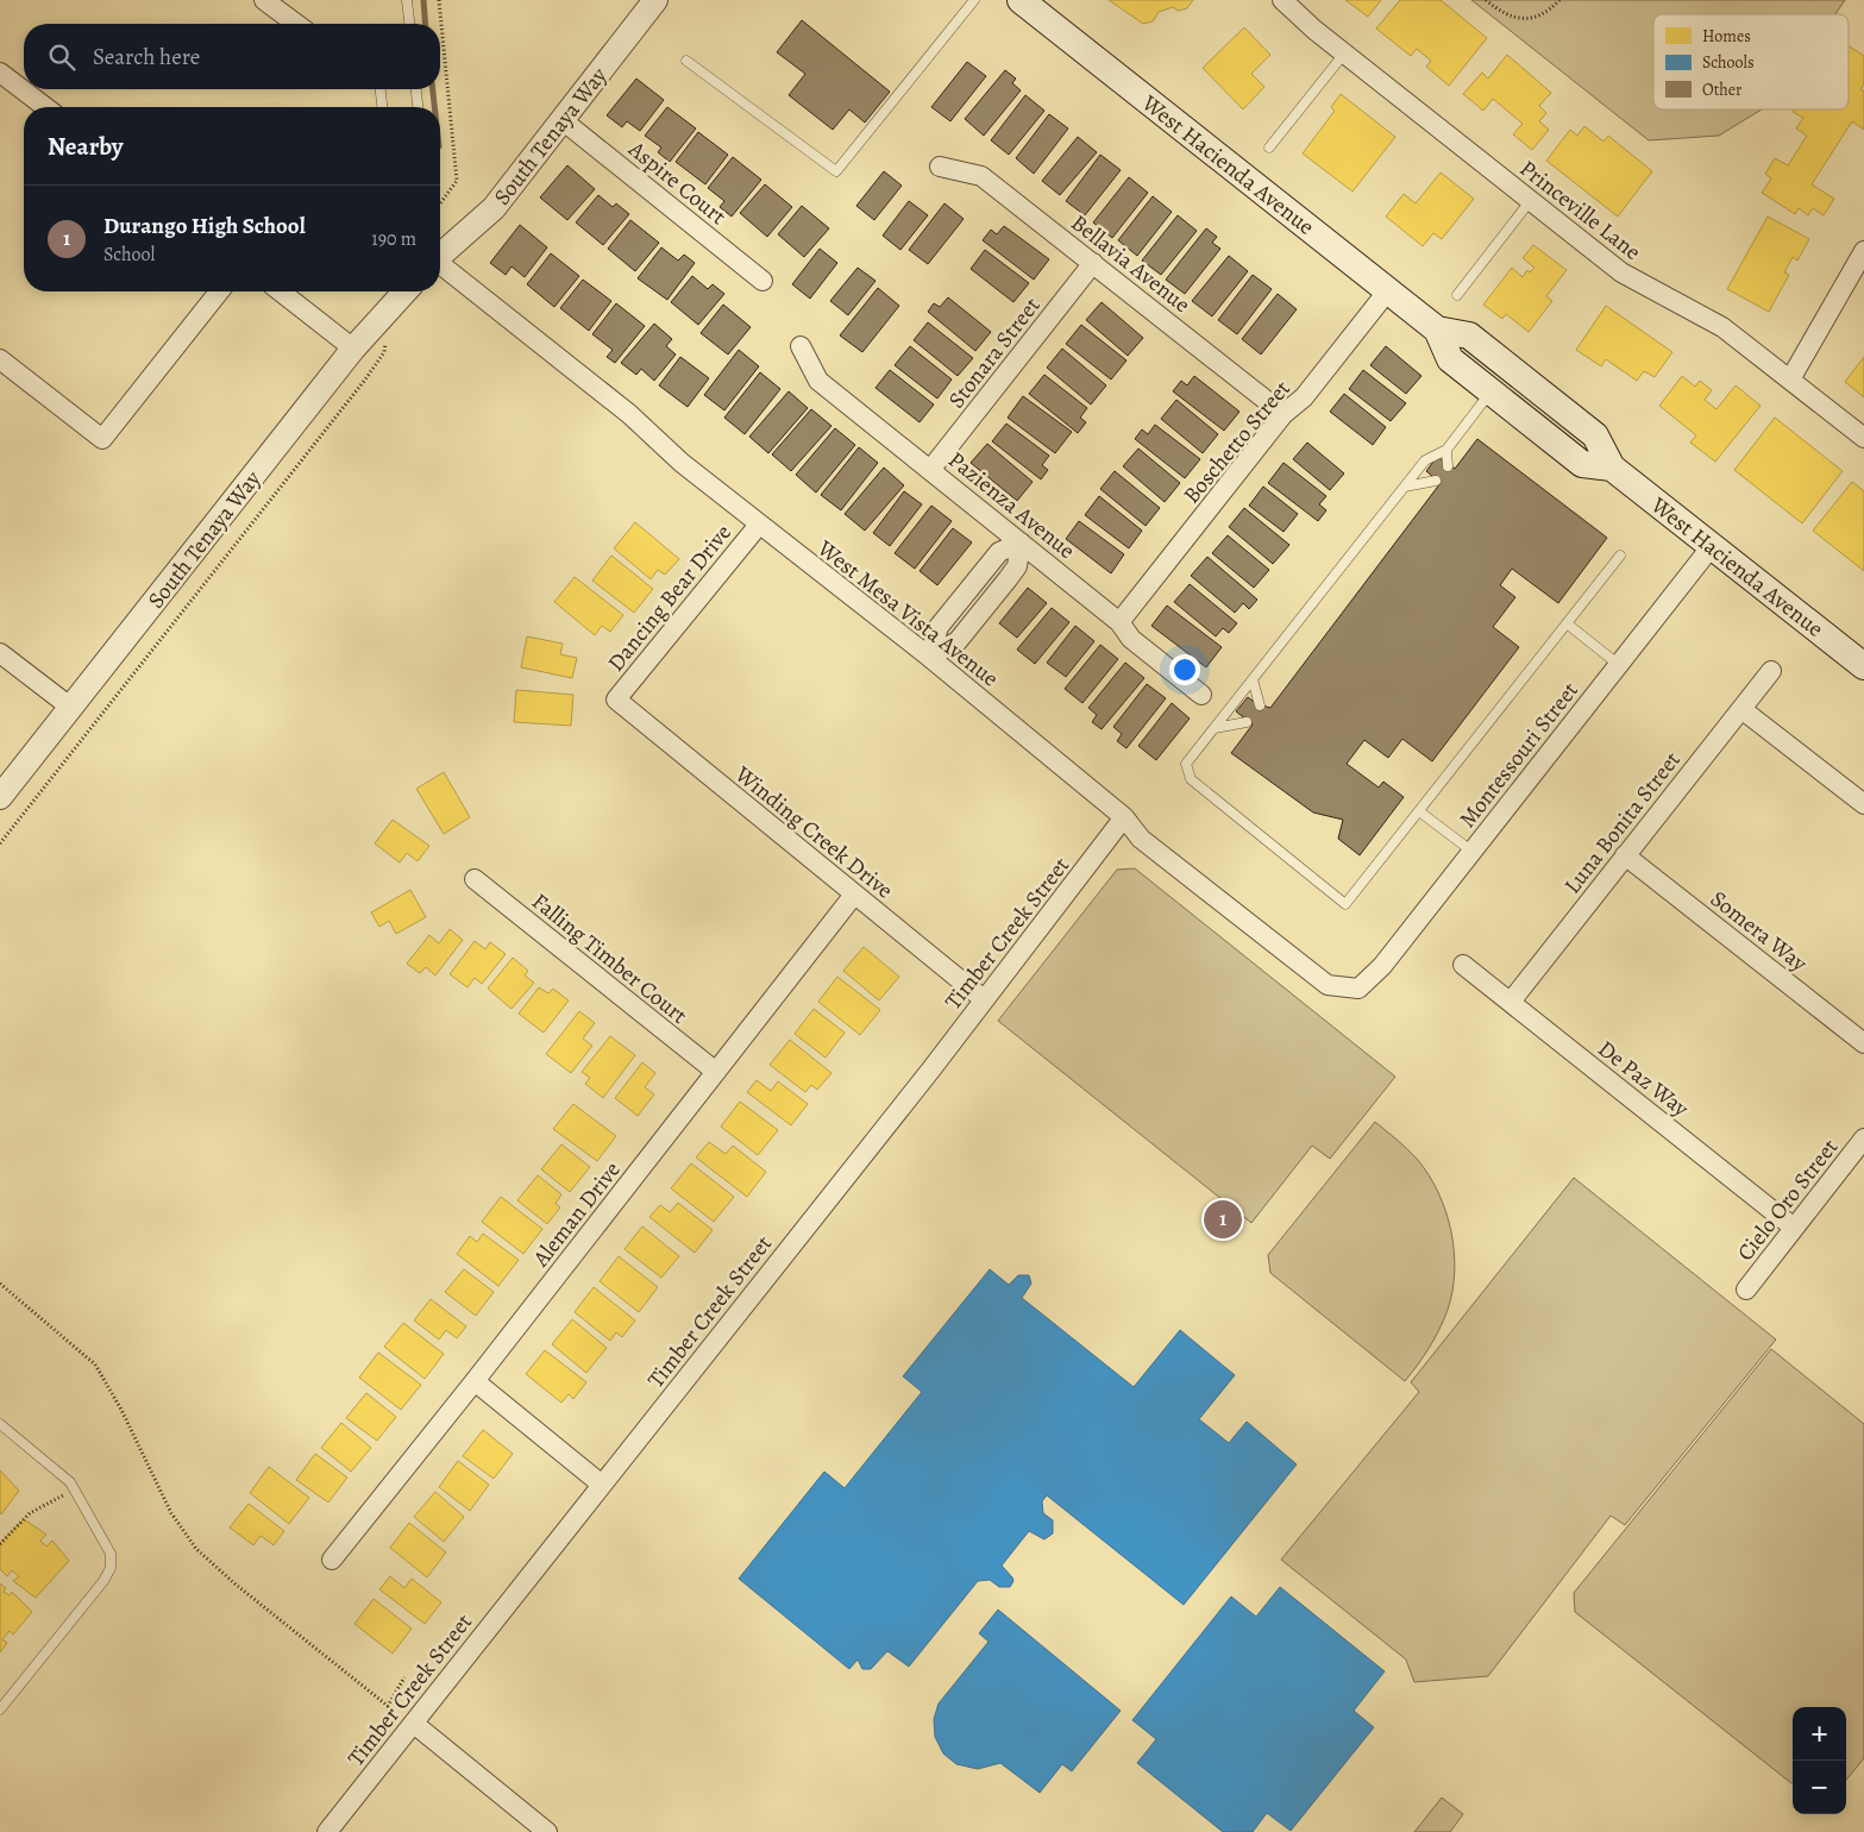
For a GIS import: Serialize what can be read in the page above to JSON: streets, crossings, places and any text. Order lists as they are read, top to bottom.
{
  "streets": {
    "main road": ["West Hacienda Avenue"],
    "street": [
      "South Tenaya Way",
      "Aspire Court",
      "Princeville Lane",
      "Bellavia Avenue",
      "Stonara Street",
      "Boschetto Street",
      "Pazienza Avenue",
      "Dancing Bear Drive",
      "West Mesa Vista Avenue",
      "Montessouri Street",
      "Luna Bonita Street",
      "Winding Creek Drive",
      "Somera Way",
      "Timber Creek Street",
      "Falling Timber Court",
      "De Paz Way",
      "Cielo Oro Street",
      "Aleman Drive"
    ]
  },
  "crossings": [
    ["South Tenaya Way", "Aspire Court"],
    ["West Hacienda Avenue", "Boschetto Street"],
    ["West Hacienda Avenue", "Montessouri Street"],
    ["Bellavia Avenue", "Stonara Street"],
    ["Bellavia Avenue", "Boschetto Street"],
    ["Stonara Street", "Pazienza Avenue"],
    ["Boschetto Street", "Pazienza Avenue"],
    ["Dancing Bear Drive", "West Mesa Vista Avenue"],
    ["Dancing Bear Drive", "Winding Creek Drive"],
    ["West Mesa Vista Avenue", "Montessouri Street"],
    ["West Mesa Vista Avenue", "Timber Creek Street"],
    ["Luna Bonita Street", "Somera Way"],
    ["Luna Bonita Street", "De Paz Way"],
    ["Winding Creek Drive", "Timber Creek Street"],
    ["Winding Creek Drive", "Aleman Drive"],
    ["Falling Timber Court", "Aleman Drive"],
    ["De Paz Way", "Cielo Oro Street"]
  ],
  "legend": ["Homes", "Schools", "Other"],
  "page": {
    "search": "Search here",
    "heading": "Nearby",
    "list": [
      {
        "mark": "1",
        "name": "Durango High School",
        "note": "School",
        "value": "190 m"
      }
    ],
    "pins": "1",
    "map_buttons": ["+", "−"]
  }
}
